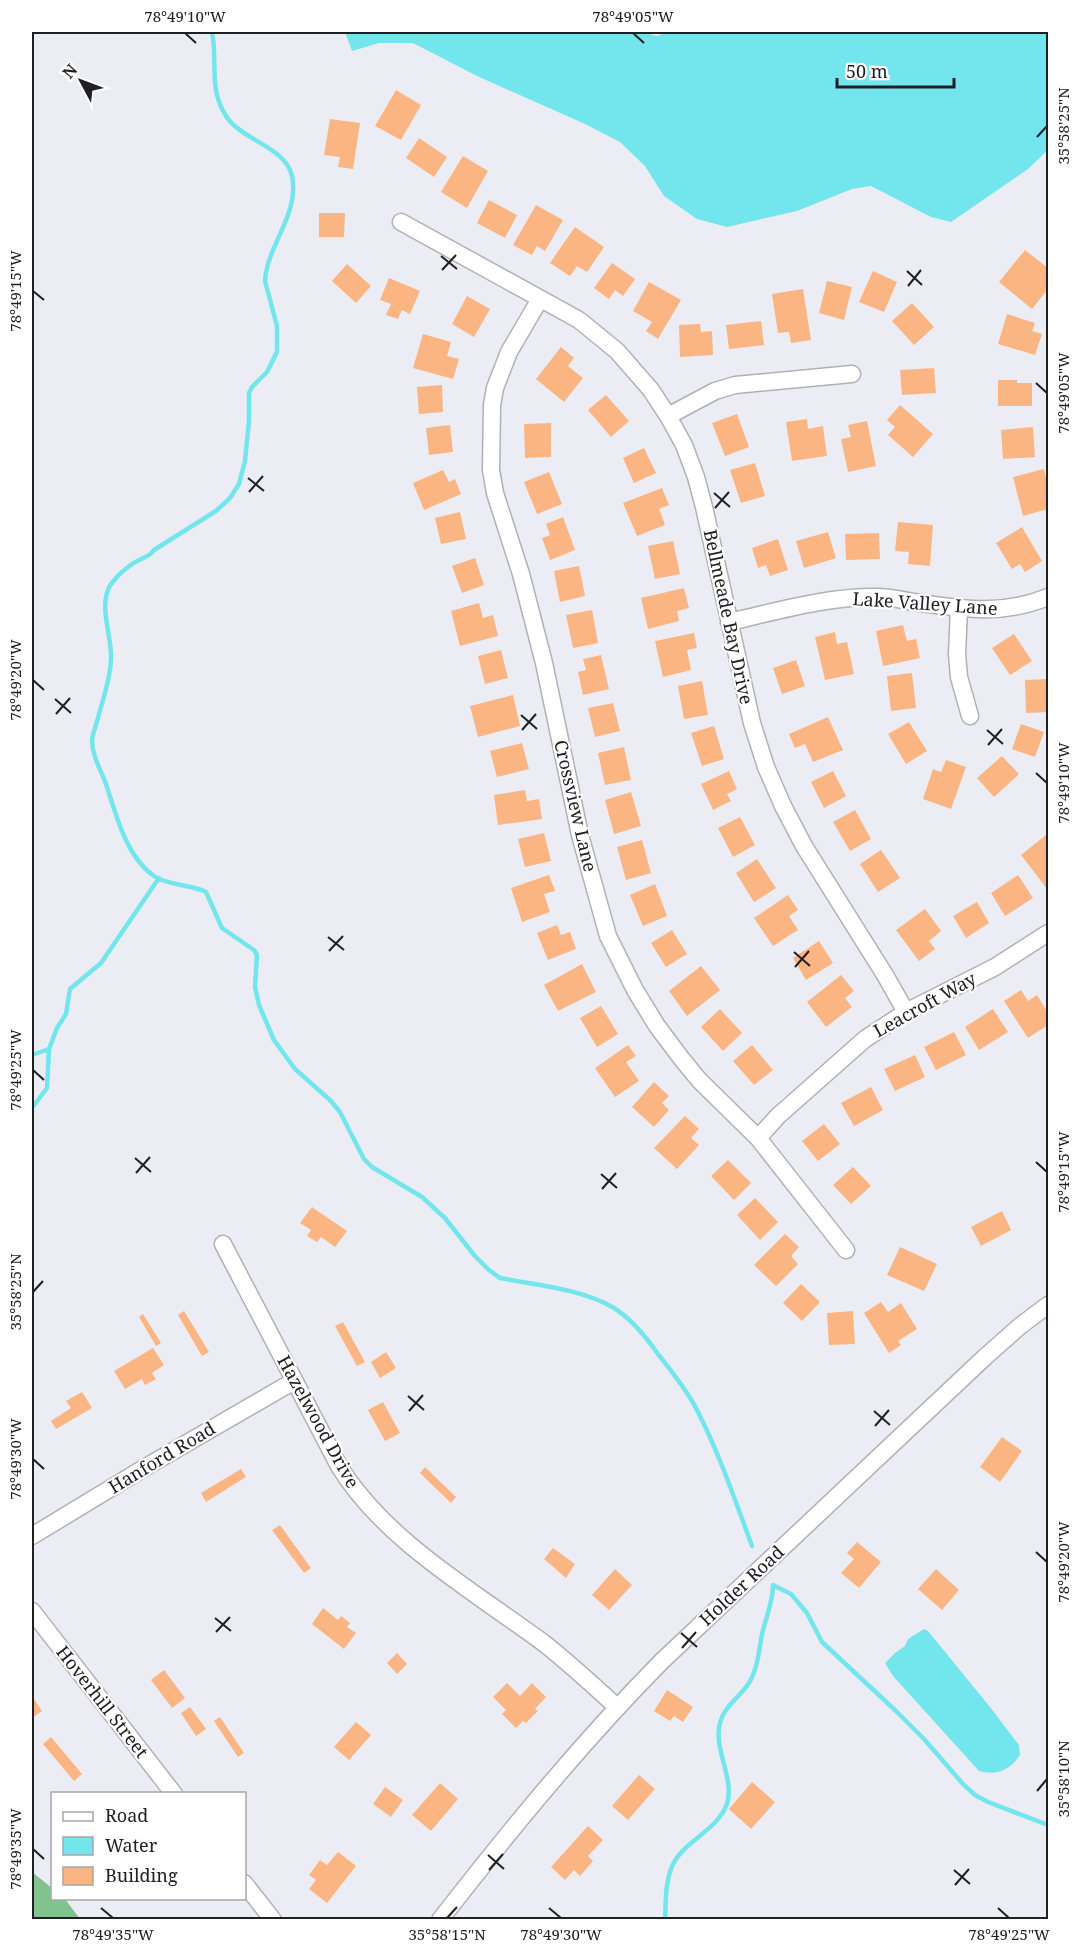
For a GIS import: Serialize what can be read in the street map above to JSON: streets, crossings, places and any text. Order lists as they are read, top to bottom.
{
  "streets": {
    "street": [
      "Lake Valley Lane",
      "Bellmeade Bay Drive",
      "Crossview Lane",
      "Leacroft Way",
      "Hazelwood Drive",
      "Hanford Road",
      "Holder Road",
      "Hoverhill Street"
    ]
  },
  "crossings": [
    ["Lake Valley Lane", "Bellmeade Bay Drive"],
    ["Bellmeade Bay Drive", "Crossview Lane"],
    ["Bellmeade Bay Drive", "Leacroft Way"],
    ["Crossview Lane", "Leacroft Way"],
    ["Hazelwood Drive", "Hanford Road"],
    ["Hazelwood Drive", "Holder Road"]
  ],
  "legend": ["Road", "Water", "Building"],
  "scale_bar": "50 m",
  "north": "top left",
  "coordinates": [
    "78°49'10\"W",
    "78°49'05\"W",
    "35°58'25\"N",
    "78°49'15\"W",
    "78°49'20\"W",
    "78°49'25\"W",
    "78°49'30\"W",
    "35°58'10\"N",
    "78°49'35\"W",
    "35°58'15\"N"
  ]
}
